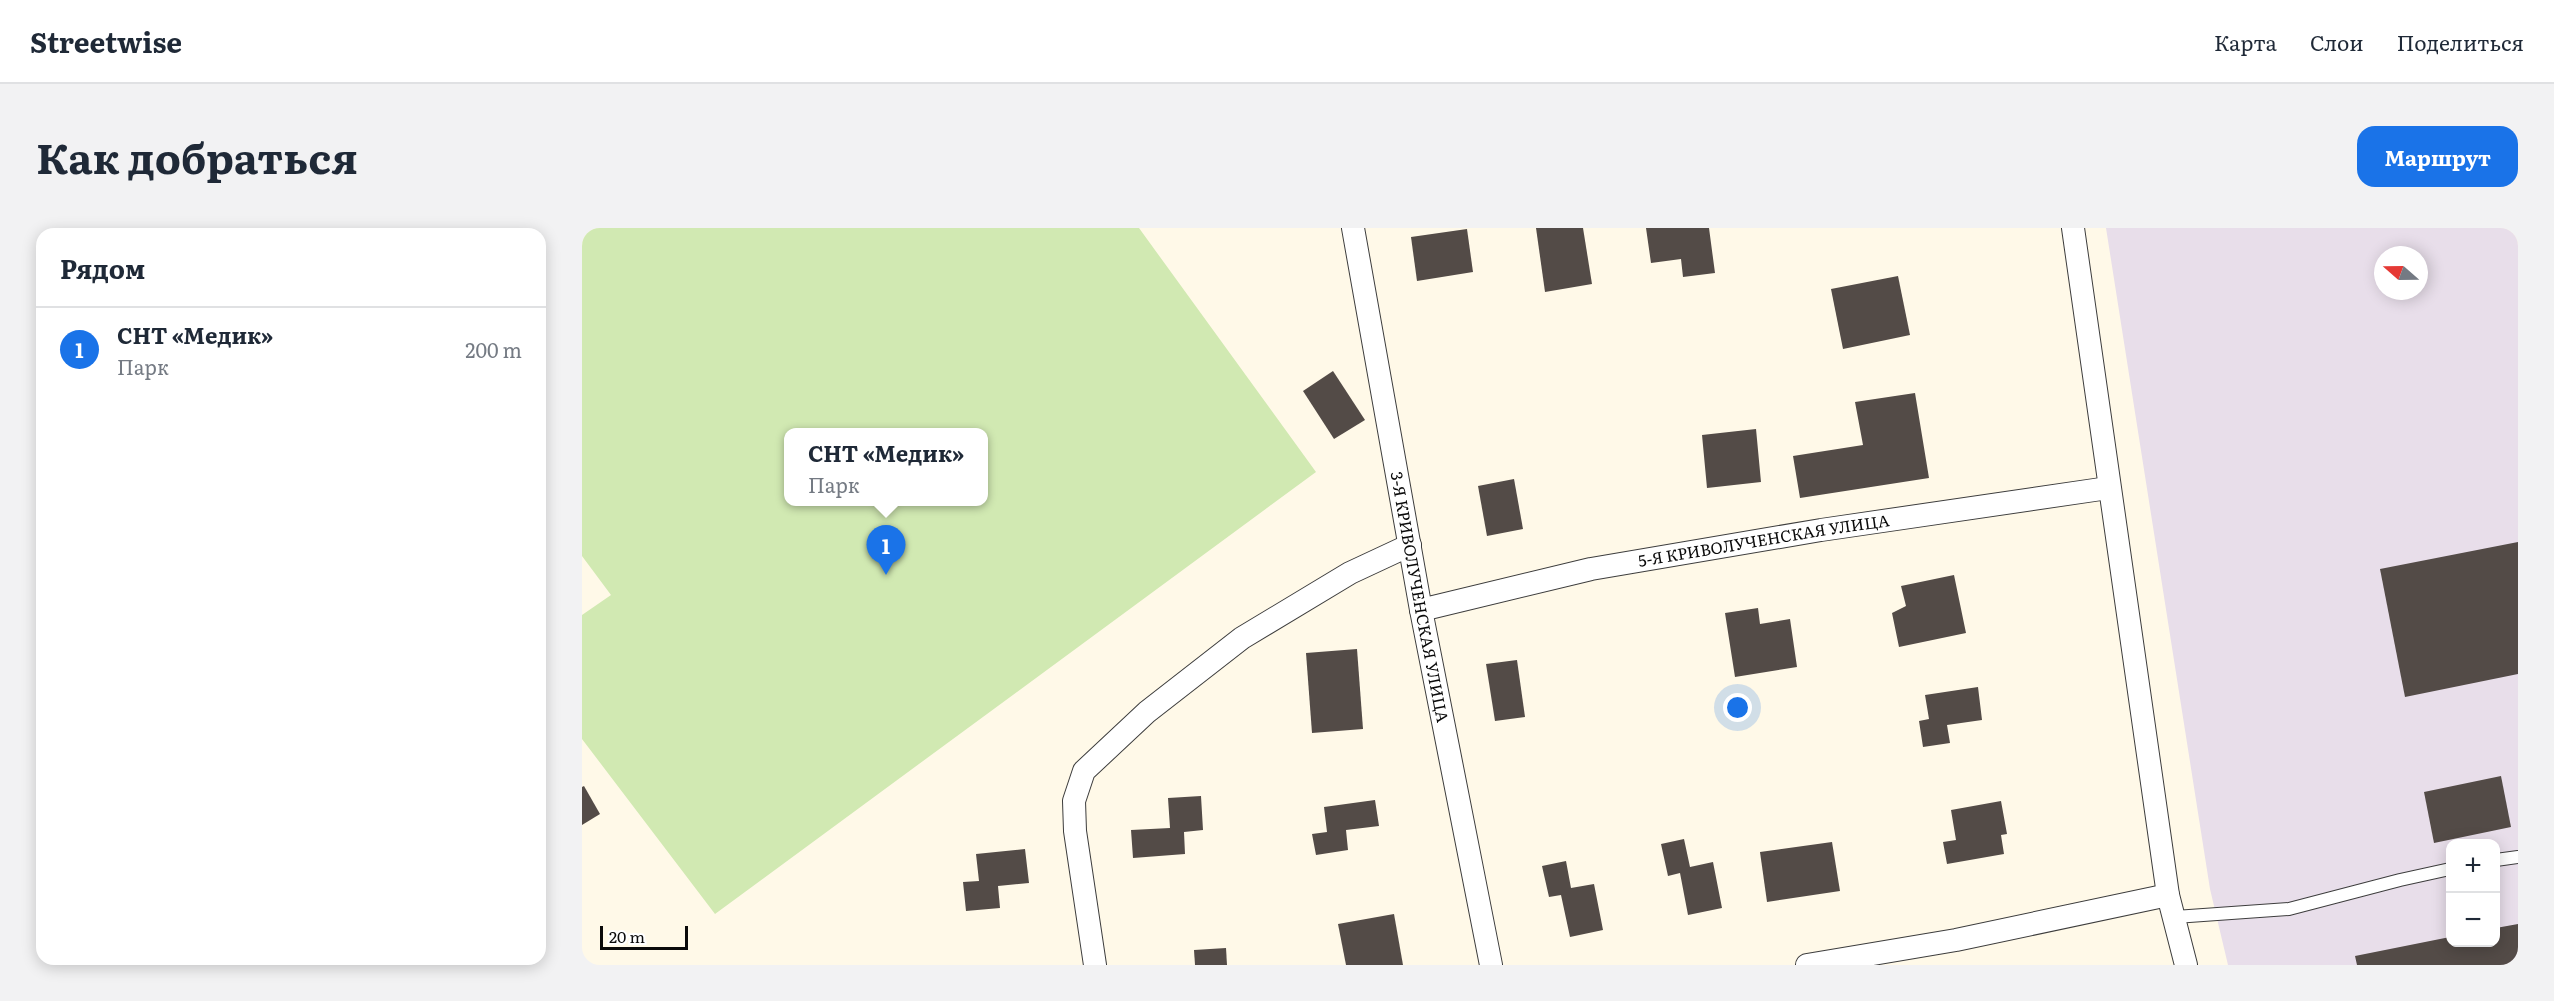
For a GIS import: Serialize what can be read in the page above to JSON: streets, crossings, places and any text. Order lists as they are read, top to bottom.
{
  "streets": {
    "street": ["5-Я КРИВОЛУЧЕНСКАЯ УЛИЦА", "3-Я КРИВОЛУЧЕНСКАЯ УЛИЦА"]
  },
  "crossings": [
    ["5-Я КРИВОЛУЧЕНСКАЯ УЛИЦА", "3-Я КРИВОЛУЧЕНСКАЯ УЛИЦА"]
  ],
  "scale_bar": "20 m",
  "north": "left",
  "page": {
    "header": "Streetwise",
    "nav": ["Карта", "Слои", "Поделиться"],
    "title": "Как добраться",
    "buttons": "Маршрут",
    "heading": "Рядом",
    "list": [
      {
        "mark": "1",
        "name": "СНТ «Медик»",
        "note": "Парк",
        "value": "200 m"
      }
    ],
    "popup": ["СНТ «Медик»", "Парк"],
    "pins": "1",
    "map_buttons": ["+", "−"],
    "scale": "20 m"
  }
}
